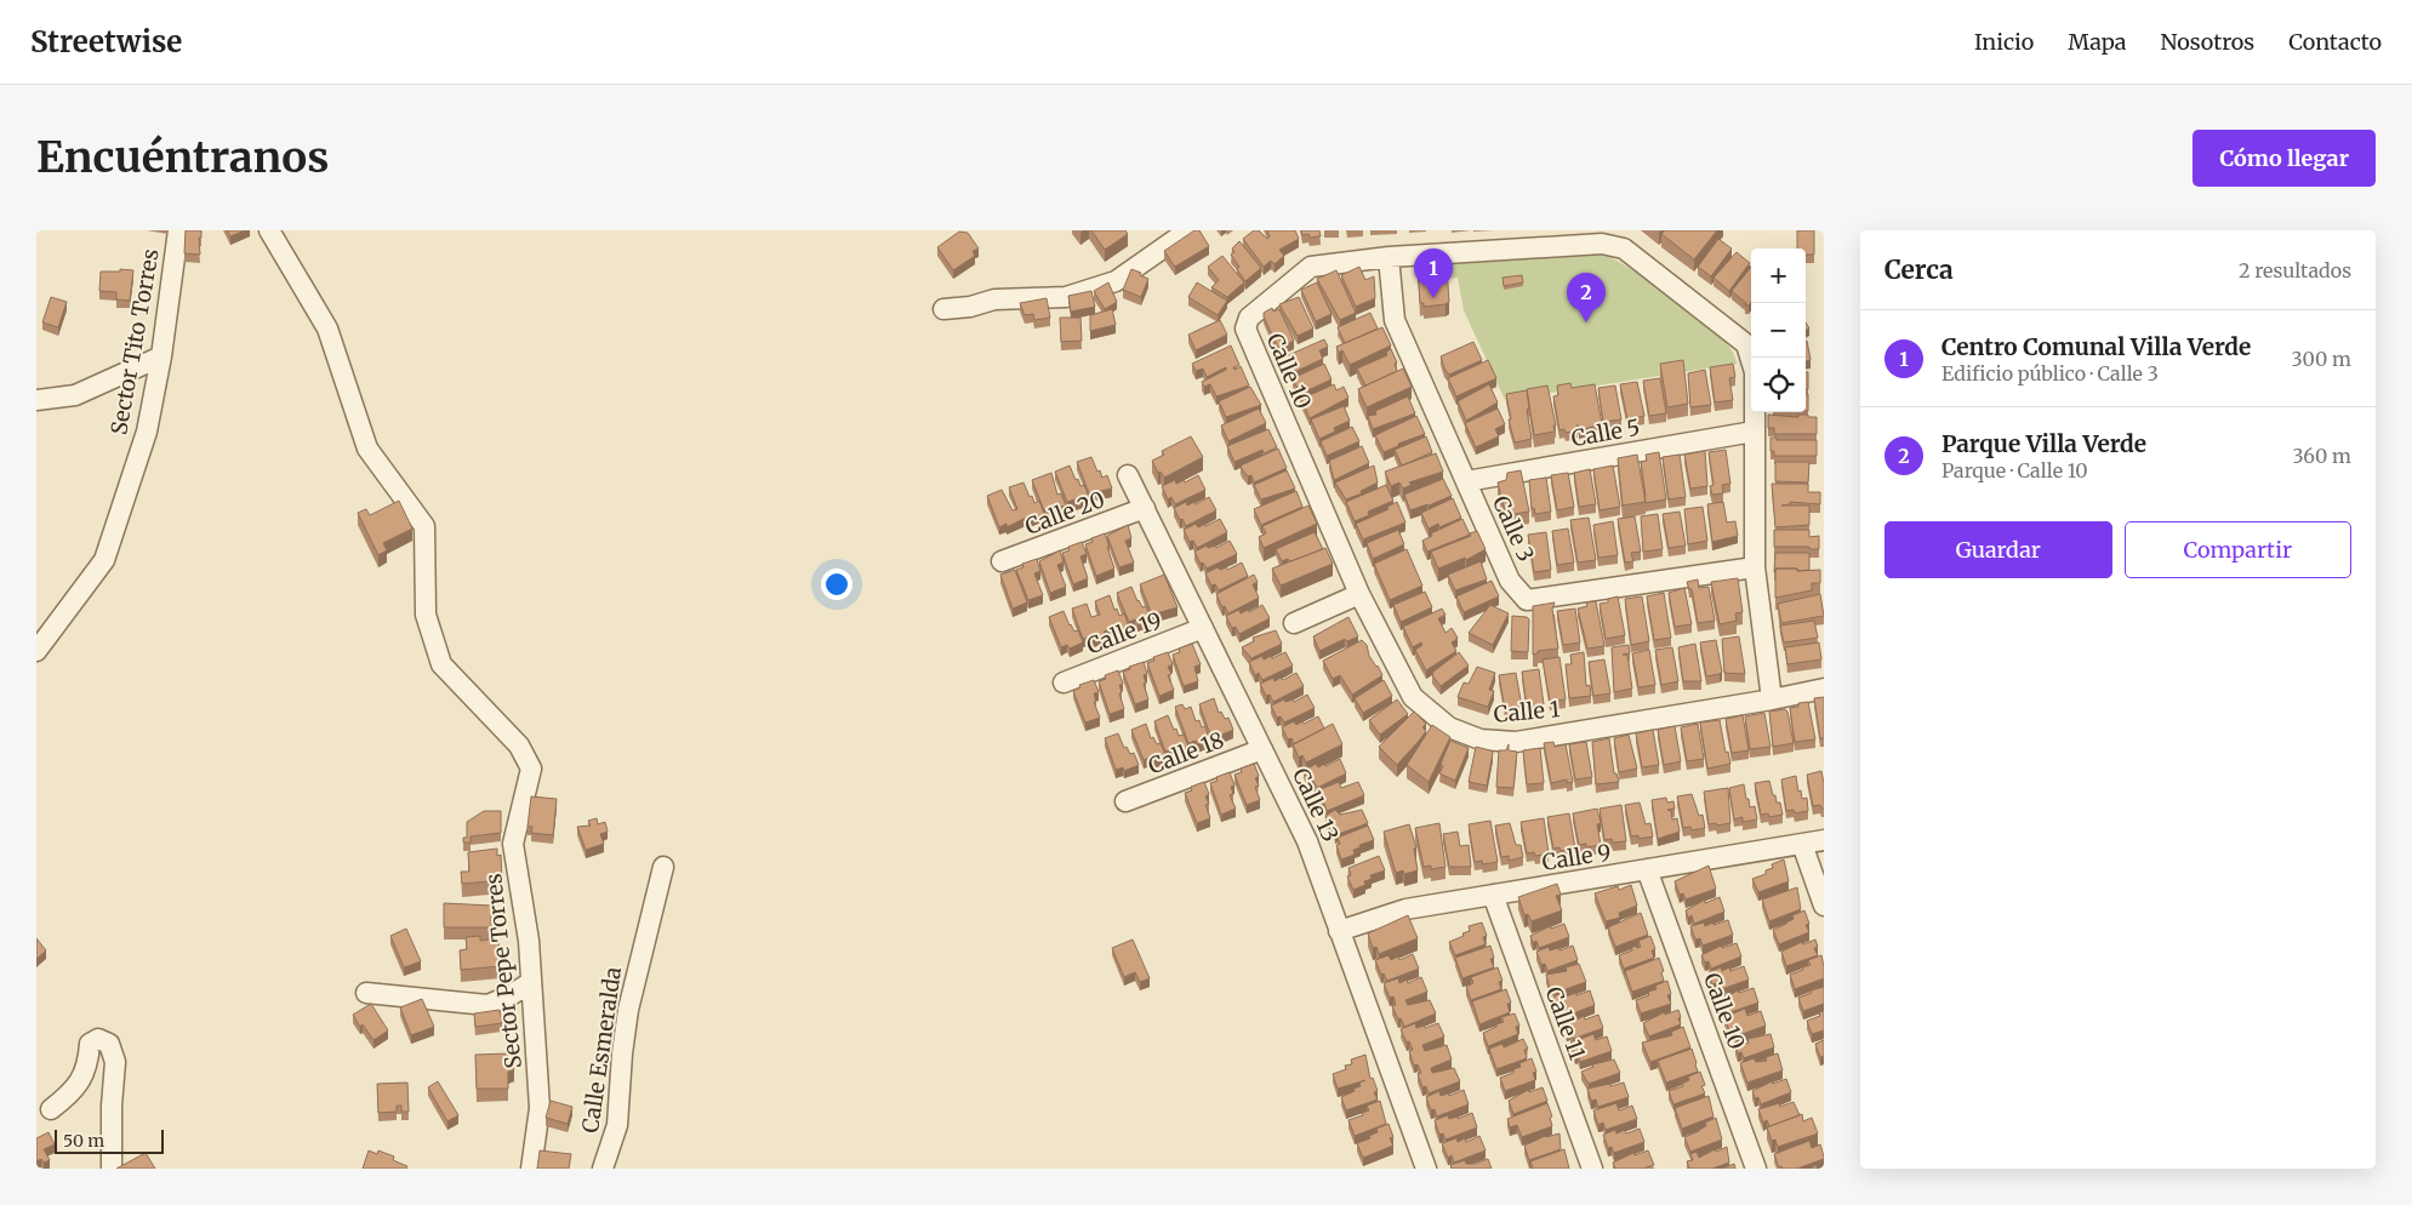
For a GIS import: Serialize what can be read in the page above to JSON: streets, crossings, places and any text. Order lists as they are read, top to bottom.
{
  "streets": {
    "street": [
      "Sector Tito Torres",
      "Calle 10",
      "Calle 5",
      "Calle 20",
      "Calle 3",
      "Calle 19",
      "Calle 1",
      "Calle 18",
      "Calle 13",
      "Calle 9",
      "Sector Pepe Torres",
      "Calle 11",
      "Calle Esmeralda"
    ]
  },
  "crossings": [
    ["Calle 10", "Calle 5"],
    ["Calle 10", "Calle 3"],
    ["Calle 10", "Calle 1"],
    ["Calle 10", "Calle 9"],
    ["Calle 5", "Calle 3"],
    ["Calle 20", "Calle 13"],
    ["Calle 19", "Calle 13"],
    ["Calle 18", "Calle 13"],
    ["Calle 13", "Calle 9"],
    ["Calle 9", "Calle 11"]
  ],
  "scale_bar": "50 m",
  "page": {
    "header": "Streetwise",
    "nav": [
      "Inicio",
      "Mapa",
      "Nosotros",
      "Contacto"
    ],
    "buttons": [
      "Cómo llegar",
      ["Guardar", "Compartir"]
    ],
    "title": "Encuéntranos",
    "heading": ["Cerca", "2 resultados"],
    "map_buttons": ["+", "−"],
    "pins": ["1", "2"],
    "list": [
      {
        "mark": "1",
        "name": "Centro Comunal Villa Verde",
        "note": "Edificio público · Calle 3",
        "value": "300 m"
      },
      {
        "mark": "2",
        "name": "Parque Villa Verde",
        "note": "Parque · Calle 10",
        "value": "360 m"
      }
    ],
    "scale": "50 m"
  }
}
